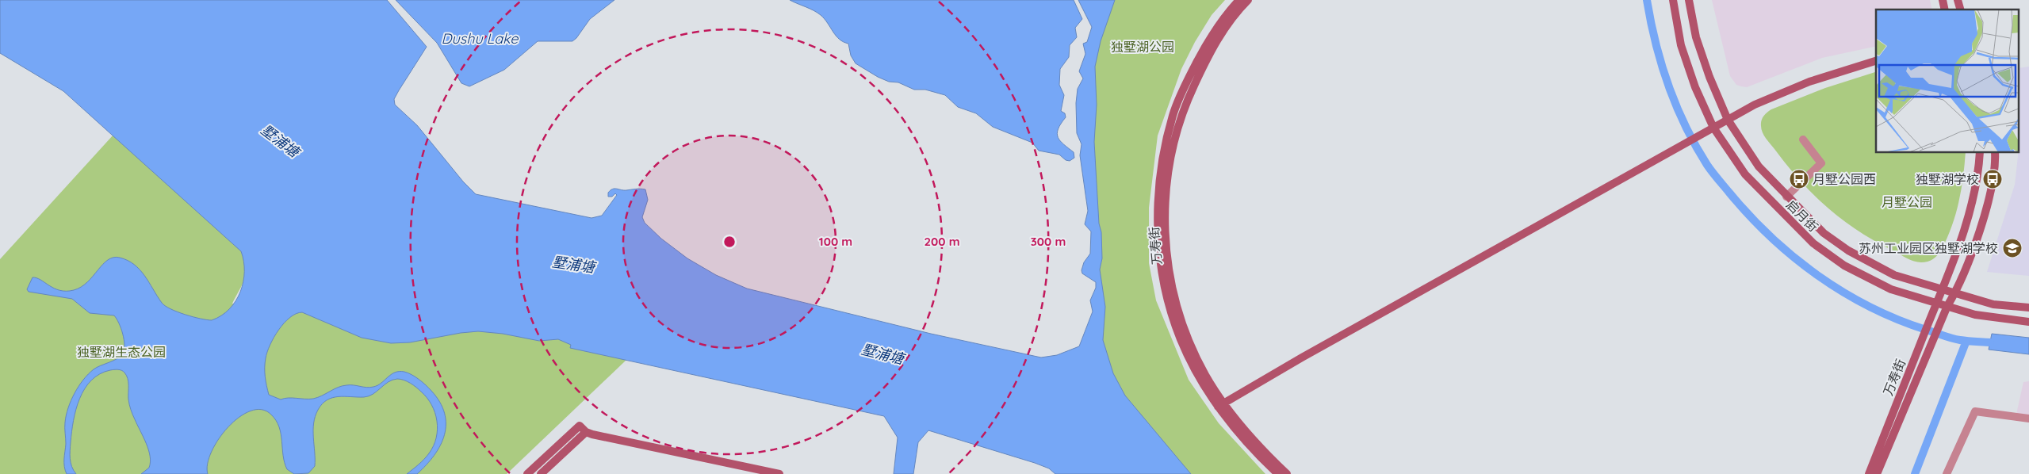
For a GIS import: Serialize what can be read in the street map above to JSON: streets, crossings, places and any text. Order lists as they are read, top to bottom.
{
  "streets": {
    "street": ["启月街", "万寿街"]
  },
  "crossings": [
    ["启月街", "万寿街"]
  ],
  "water": ["Dushu Lake", "墅浦塘"],
  "parks": ["独墅湖公园", "月墅公园", "独墅湖生态公园"],
  "places": {
    "bus stop": ["月墅公园西", "独墅湖学校"],
    "school or university": ["苏州工业园区独墅湖学校"]
  },
  "rings": ["100 m", "200 m", "300 m"]
}
